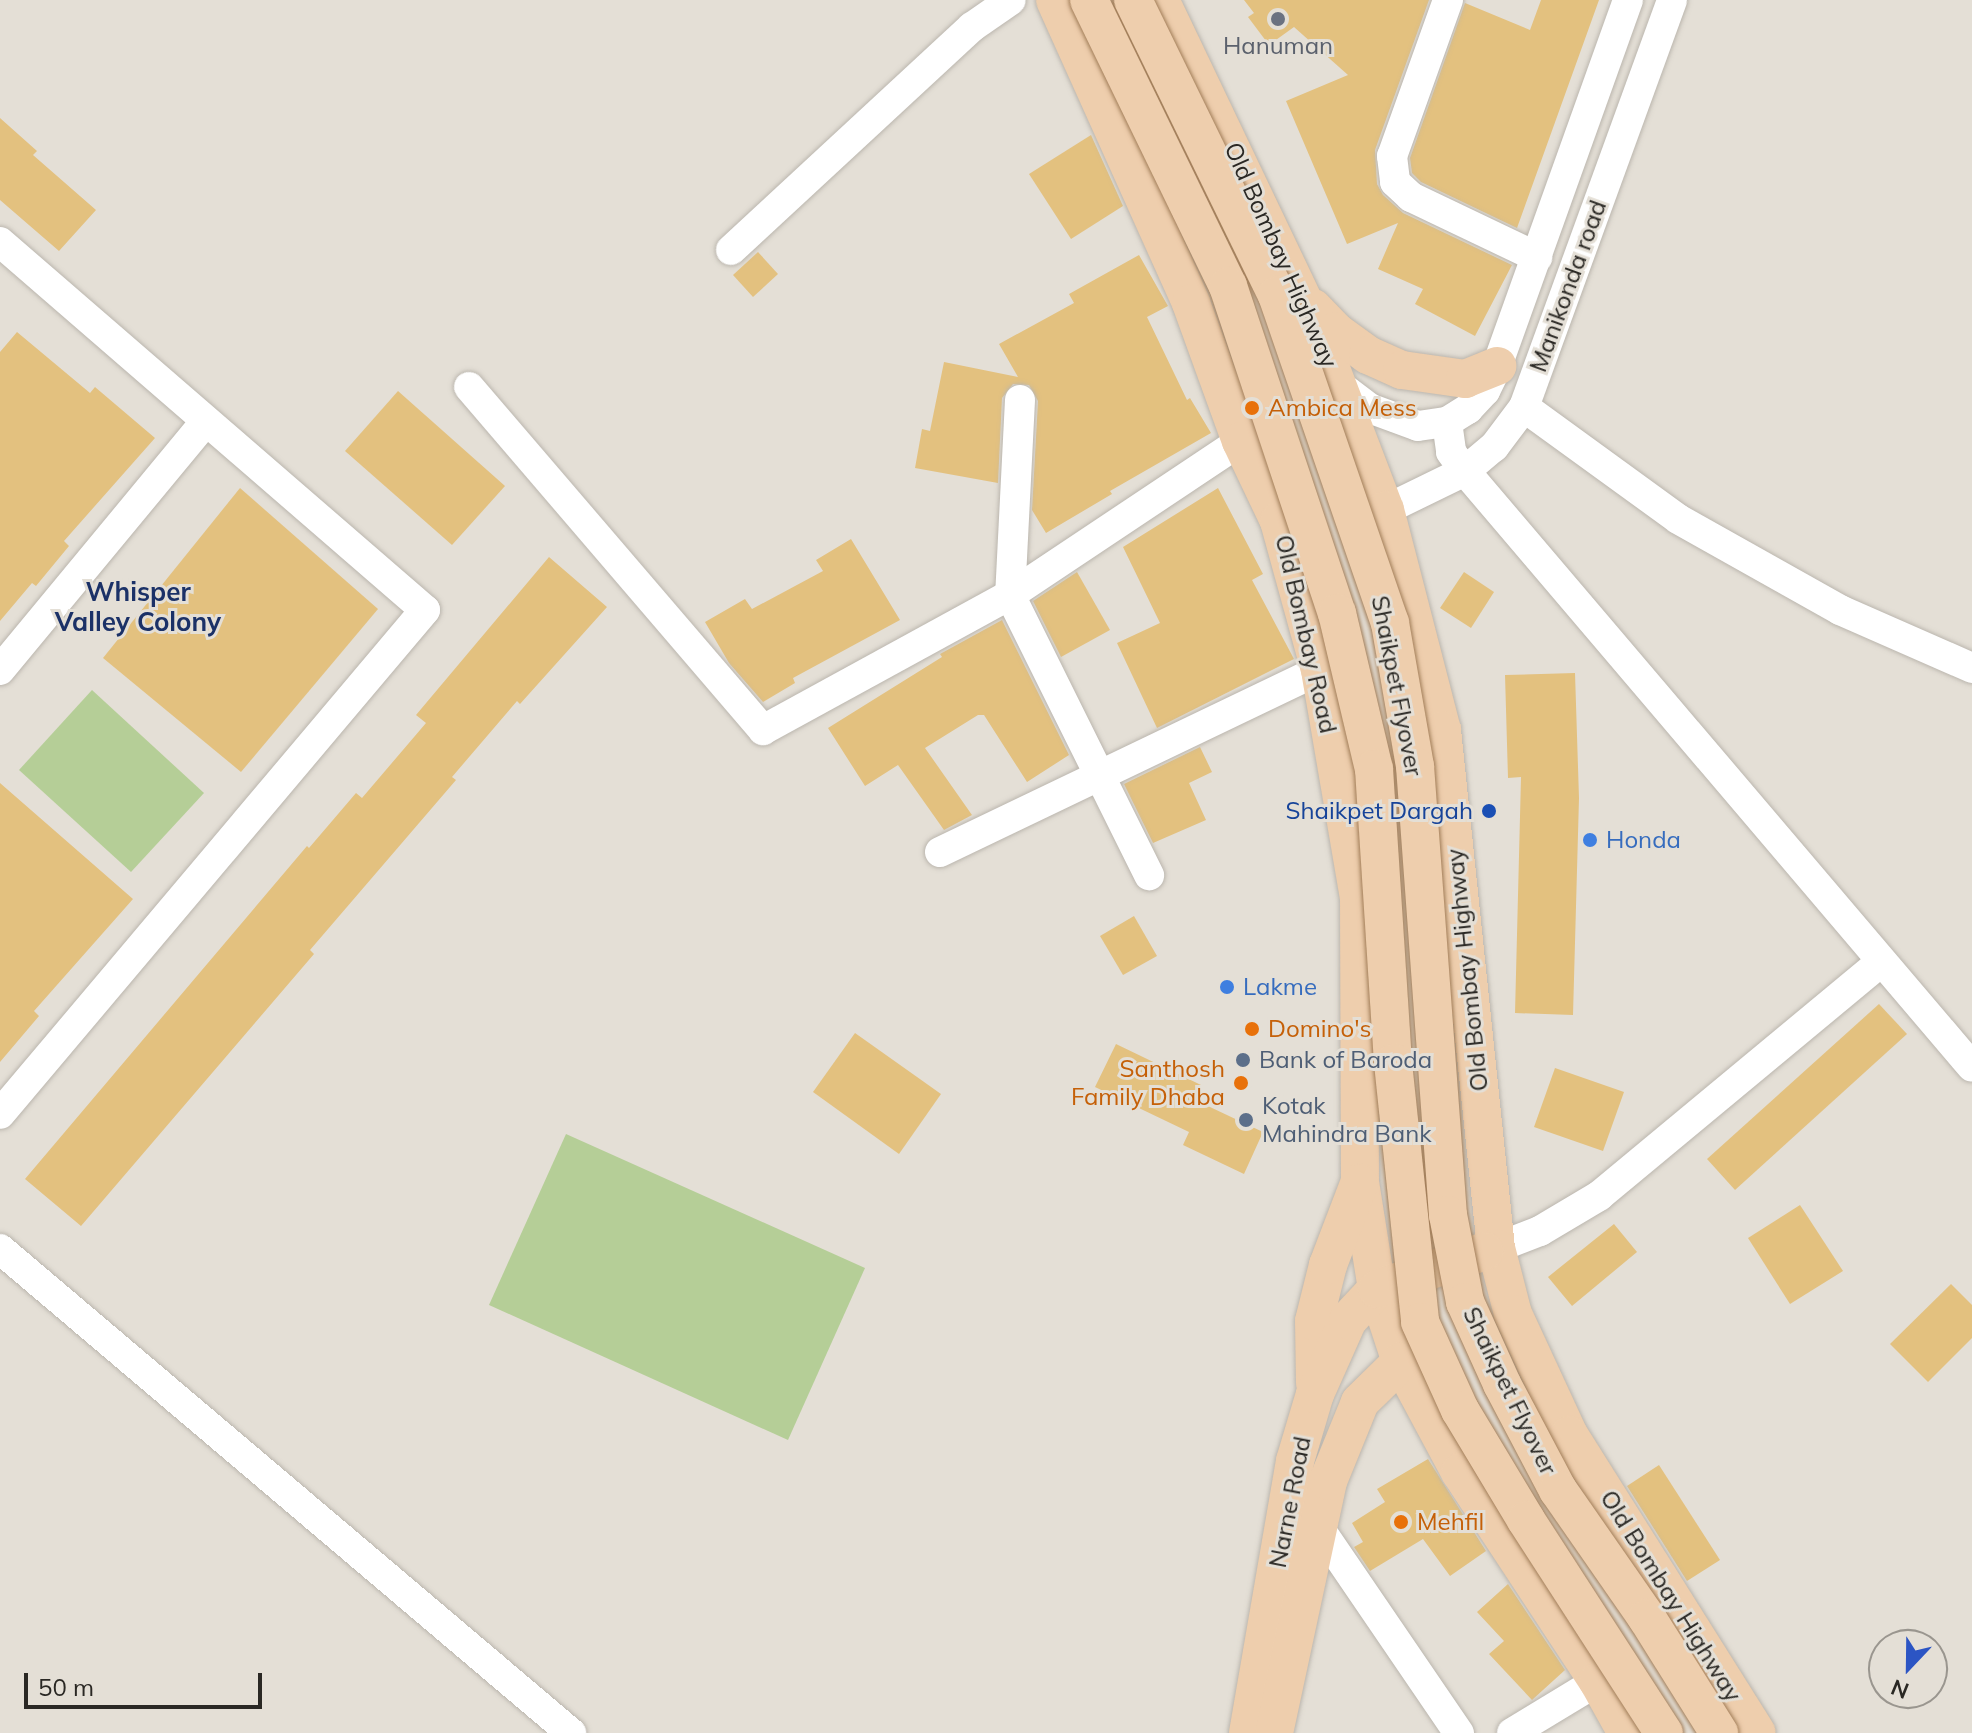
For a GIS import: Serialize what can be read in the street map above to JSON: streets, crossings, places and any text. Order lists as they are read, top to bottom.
{
  "streets": {
    "main road": [
      "Old Bombay Highway",
      "Old Bombay Road",
      "Shaikpet Flyover",
      "Narne Road"
    ],
    "street": ["Manikonda road"]
  },
  "crossings": [
    ["Old Bombay Highway", "Manikonda road"],
    ["Old Bombay Road", "Narne Road"]
  ],
  "districts": ["Whisper Valley Colony"],
  "places": [
    "Hanuman",
    "Ambica Mess",
    "Shaikpet Dargah",
    "Honda",
    "Lakme",
    "Domino's",
    "Bank of Baroda",
    "Santhosh Family Dhaba",
    "Kotak Mahindra Bank",
    "Mehfil"
  ],
  "scale_bar": "50 m",
  "north": "bottom"
}
